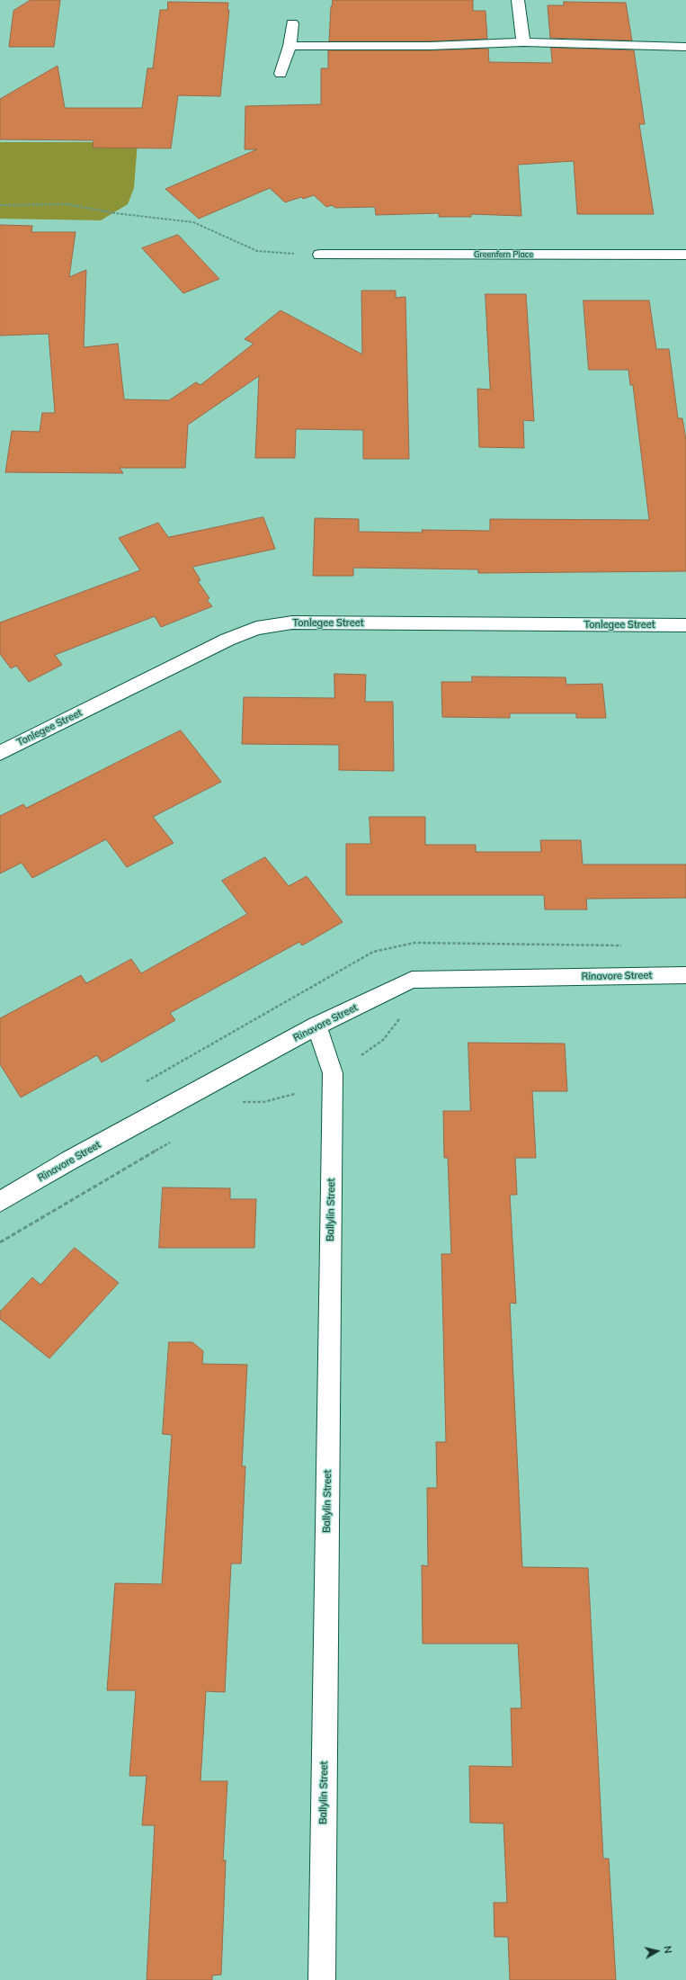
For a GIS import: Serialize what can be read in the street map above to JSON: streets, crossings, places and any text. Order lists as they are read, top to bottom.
{
  "streets": {
    "street": [
      "Greenfern Place",
      "Tonlegee Street",
      "Rinavore Street",
      "Ballylin Street"
    ]
  },
  "crossings": [
    ["Rinavore Street", "Ballylin Street"]
  ],
  "north": "right"
}
